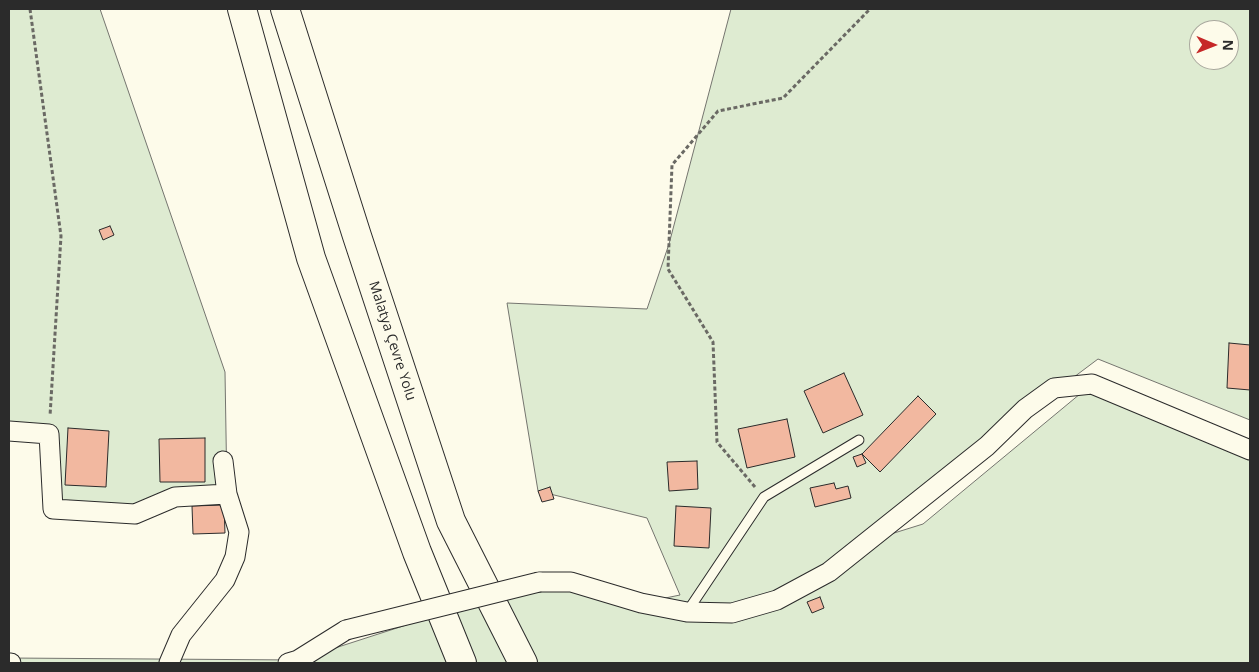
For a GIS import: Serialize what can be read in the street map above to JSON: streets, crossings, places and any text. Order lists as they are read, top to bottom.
{
  "streets": {
    "highway": ["Malatya Çevre Yolu"]
  },
  "north": "right"
}
